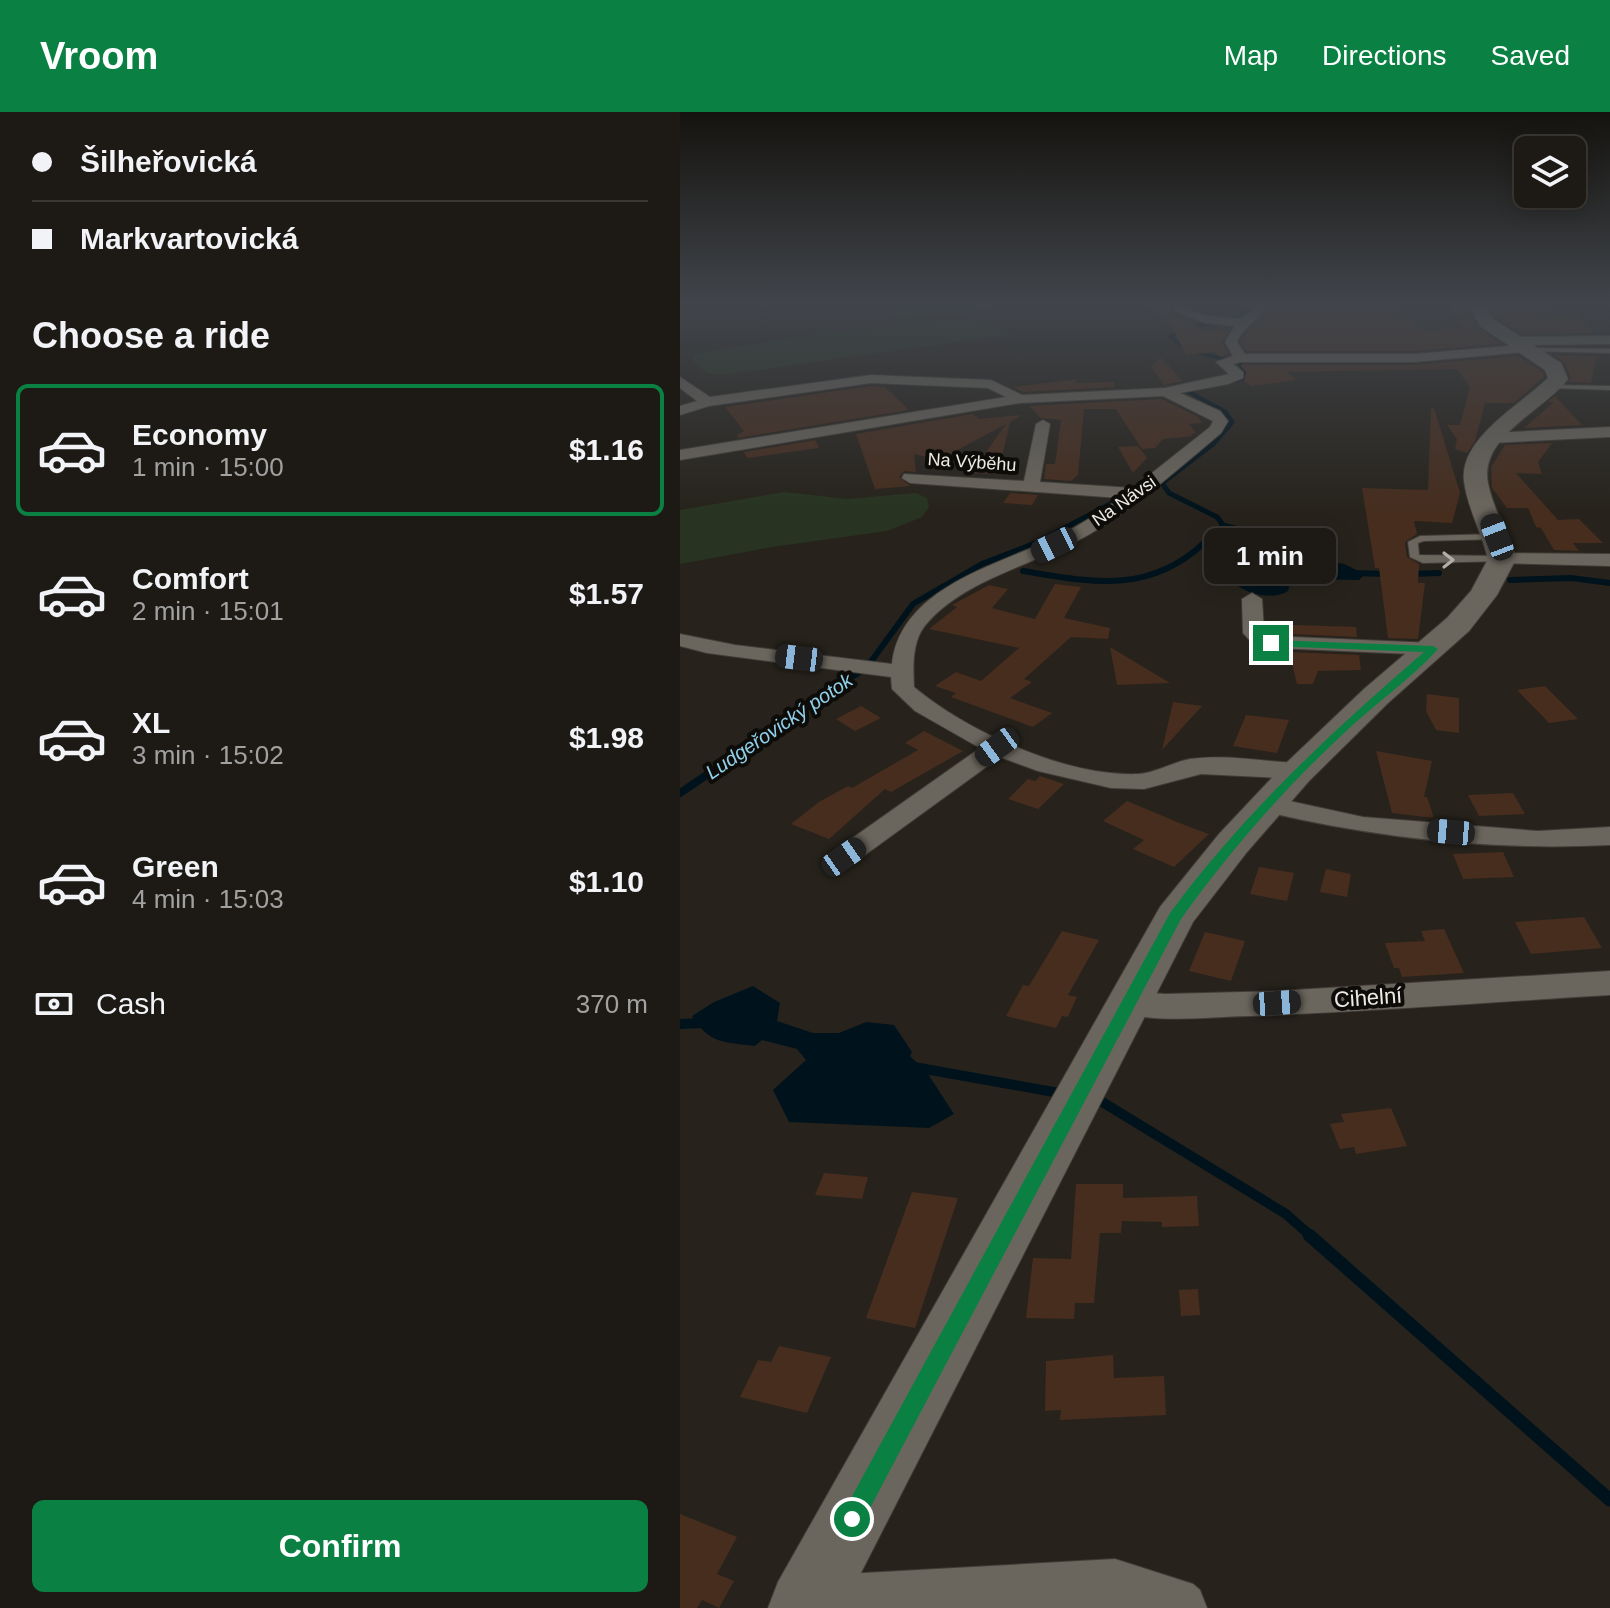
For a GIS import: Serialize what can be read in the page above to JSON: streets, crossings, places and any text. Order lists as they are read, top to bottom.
{
  "streets": {
    "street": ["Na Výběhu", "Na Návsi", "Cihelní"]
  },
  "crossings": [
    ["Na Výběhu", "Na Návsi"]
  ],
  "water": ["Ludgeřovický potok"],
  "page": {
    "header": "Vroom",
    "nav": ["Map", "Directions", "Saved"],
    "banner": ["Šilheřovická", "Markvartovická"],
    "heading": "Choose a ride",
    "list": [
      {
        "name": "Economy",
        "note": "1 min · 15:00",
        "value": "$1.16"
      },
      {
        "name": "Comfort",
        "note": "2 min · 15:01",
        "value": "$1.57"
      },
      {
        "name": "XL",
        "note": "3 min · 15:02",
        "value": "$1.98"
      },
      {
        "name": "Green",
        "note": "4 min · 15:03",
        "value": "$1.10"
      }
    ],
    "bubble": "1 min",
    "pay": ["Cash", "370 m"],
    "buttons": "Confirm"
  }
}
